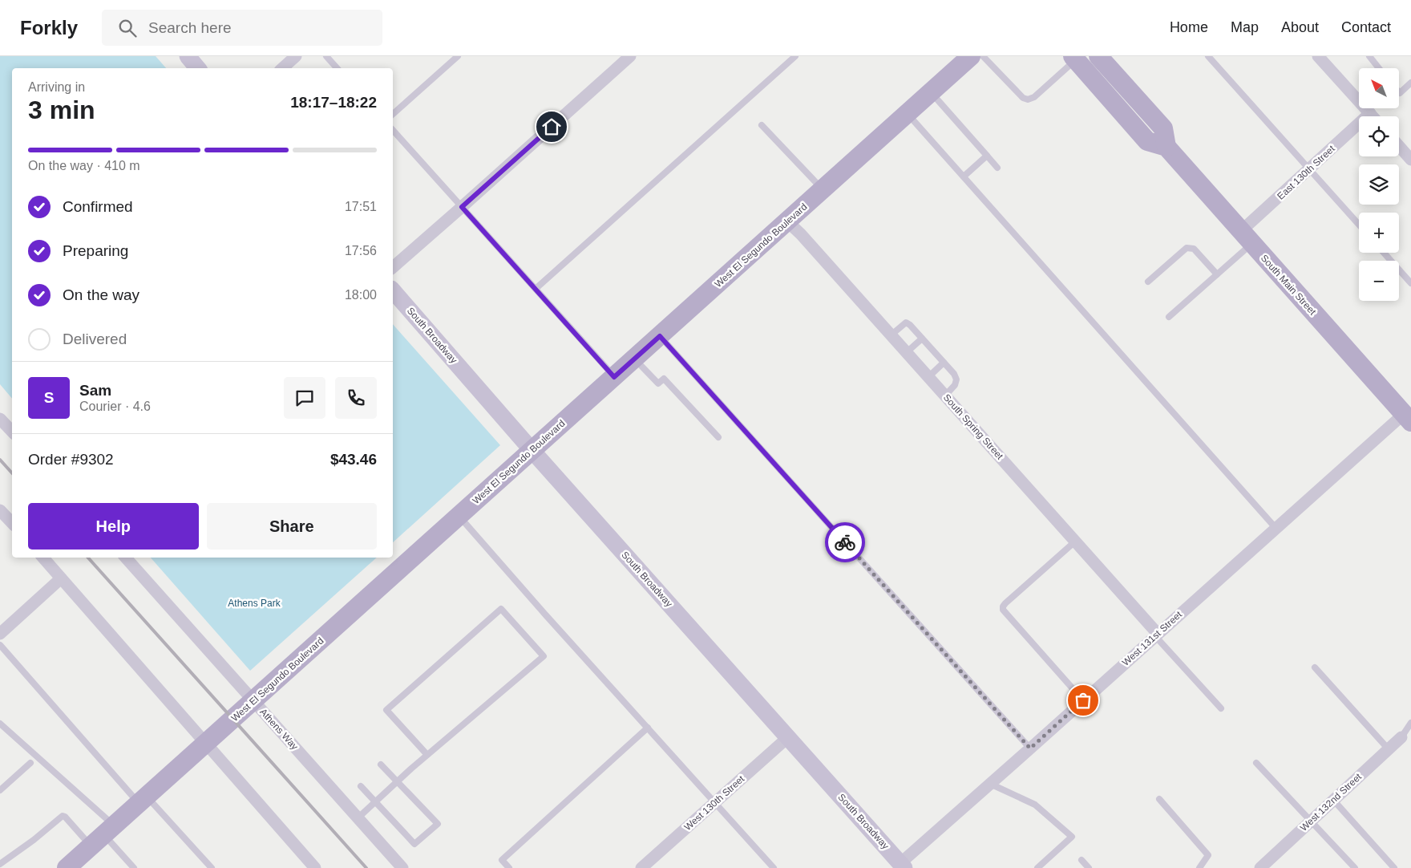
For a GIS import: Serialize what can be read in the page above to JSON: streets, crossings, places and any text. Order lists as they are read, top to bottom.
{
  "streets": {
    "main road": ["West El Segundo Boulevard", "South Main Street", "South Broadway"],
    "street": [
      "East 130th Street",
      "South Spring Street",
      "West 131st Street",
      "Athens Way",
      "West 132nd Street",
      "West 130th Street"
    ]
  },
  "crossings": [
    ["East 130th Street", "South Main Street"],
    ["West El Segundo Boulevard", "South Broadway"],
    ["West El Segundo Boulevard", "South Spring Street"],
    ["West El Segundo Boulevard", "Athens Way"],
    ["South Main Street", "West 131st Street"],
    ["South Broadway", "West 131st Street"],
    ["South Broadway", "West 130th Street"],
    ["South Spring Street", "West 131st Street"]
  ],
  "parks": ["Athens Park"],
  "north": "top left",
  "page": {
    "header": "Forkly",
    "search": "Search here",
    "nav": [
      "Home",
      "Map",
      "About",
      "Contact"
    ],
    "map_buttons": ["+", "−"],
    "heading": ["3 min", "Arriving in", "18:17–18:22"],
    "panel": [
      "Sam",
      "Courier · 4.6",
      "Order #9302",
      "$43.46"
    ],
    "bar": "On the way · 410 m",
    "list": [
      ["Confirmed", "17:51"],
      ["Preparing", "17:56"],
      ["On the way", "18:00"],
      "Delivered"
    ],
    "round": "S",
    "buttons": ["Help", "Share"]
  }
}
